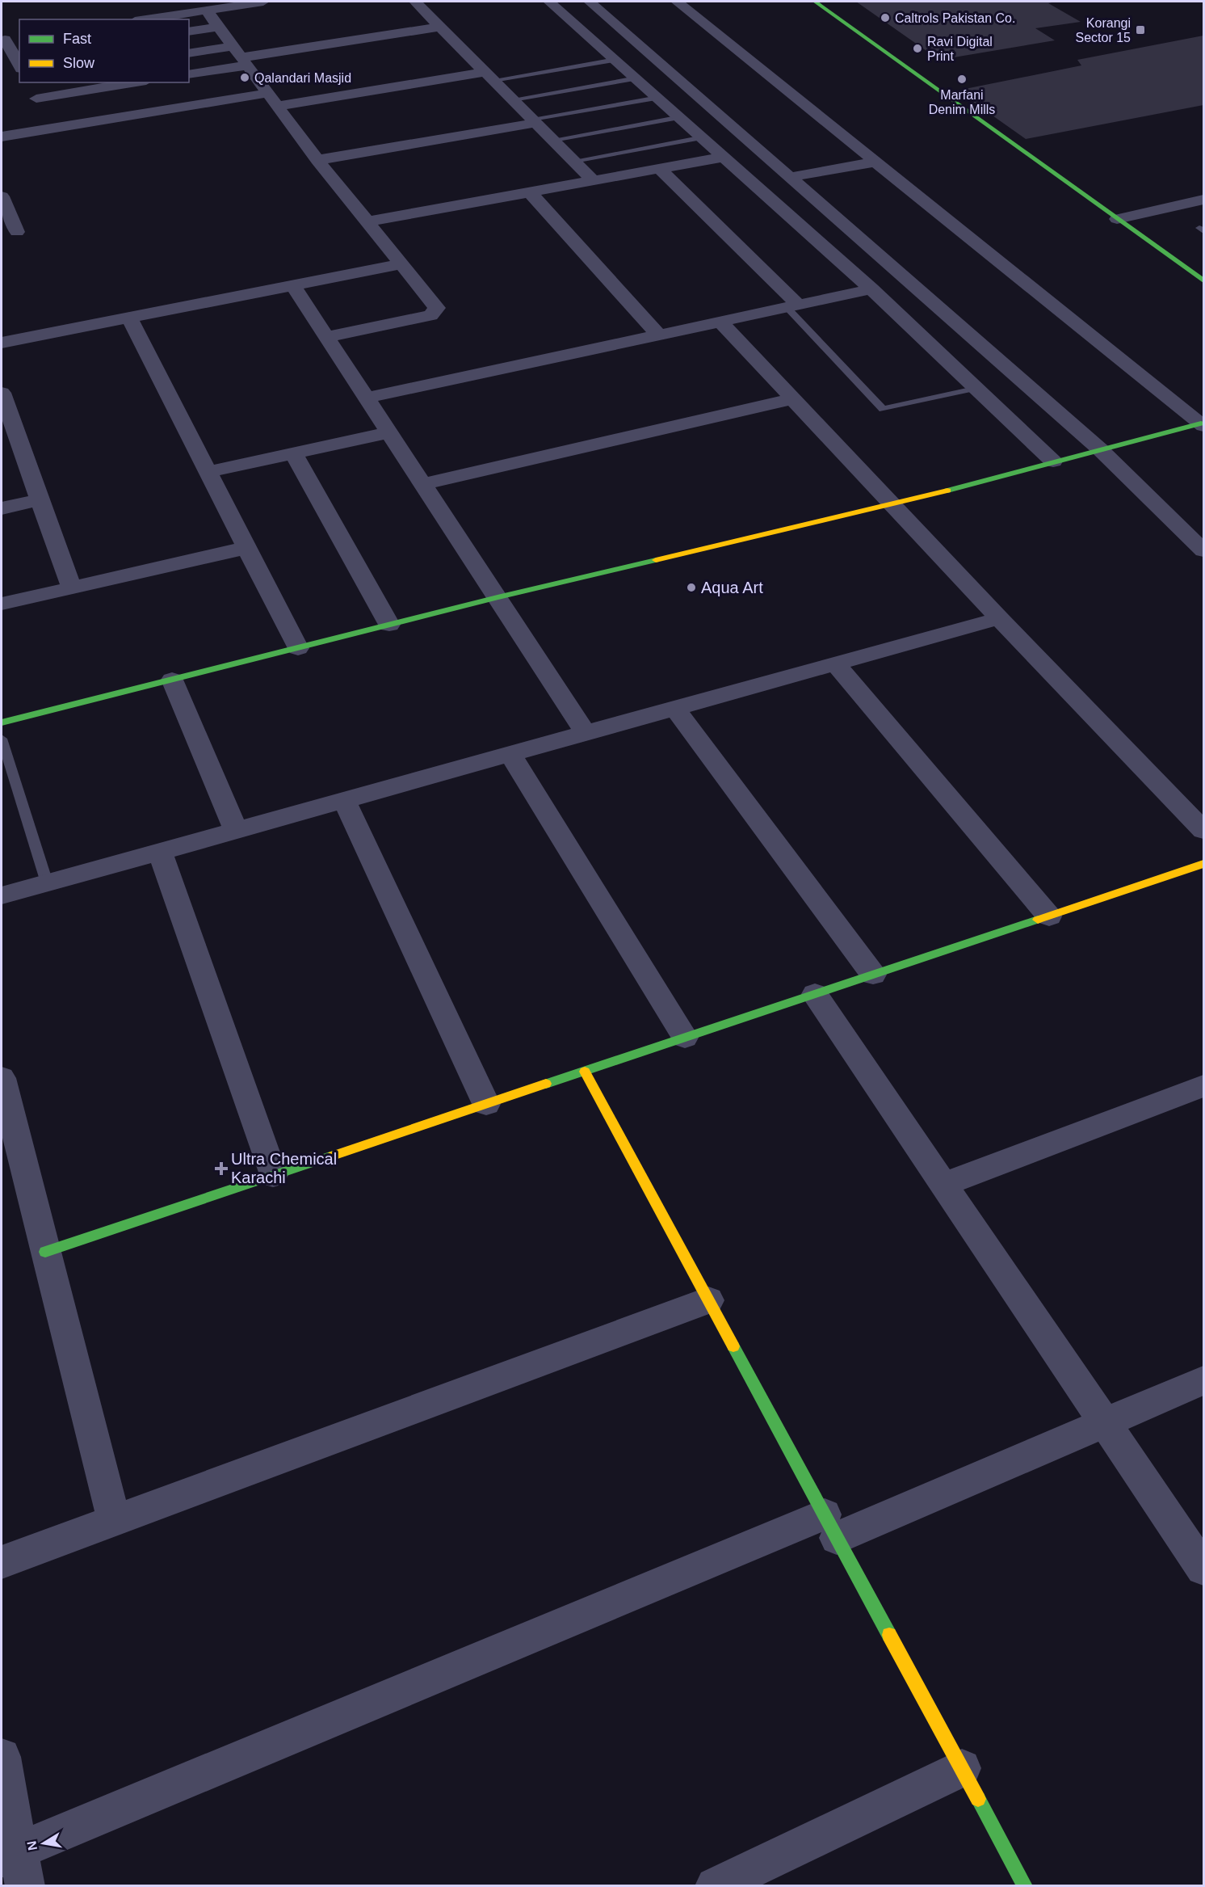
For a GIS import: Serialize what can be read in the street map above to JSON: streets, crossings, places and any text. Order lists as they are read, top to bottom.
{
  "places": {
    "other": [
      "Caltrols Pakistan Co.",
      "Ravi Digital Print",
      "Qalandari Masjid",
      "Marfani Denim Mills",
      "Aqua Art"
    ],
    "transit": ["Korangi Sector 15"],
    "health": ["Ultra Chemical Karachi"]
  },
  "legend": ["Fast", "Slow"],
  "north": "left"
}
